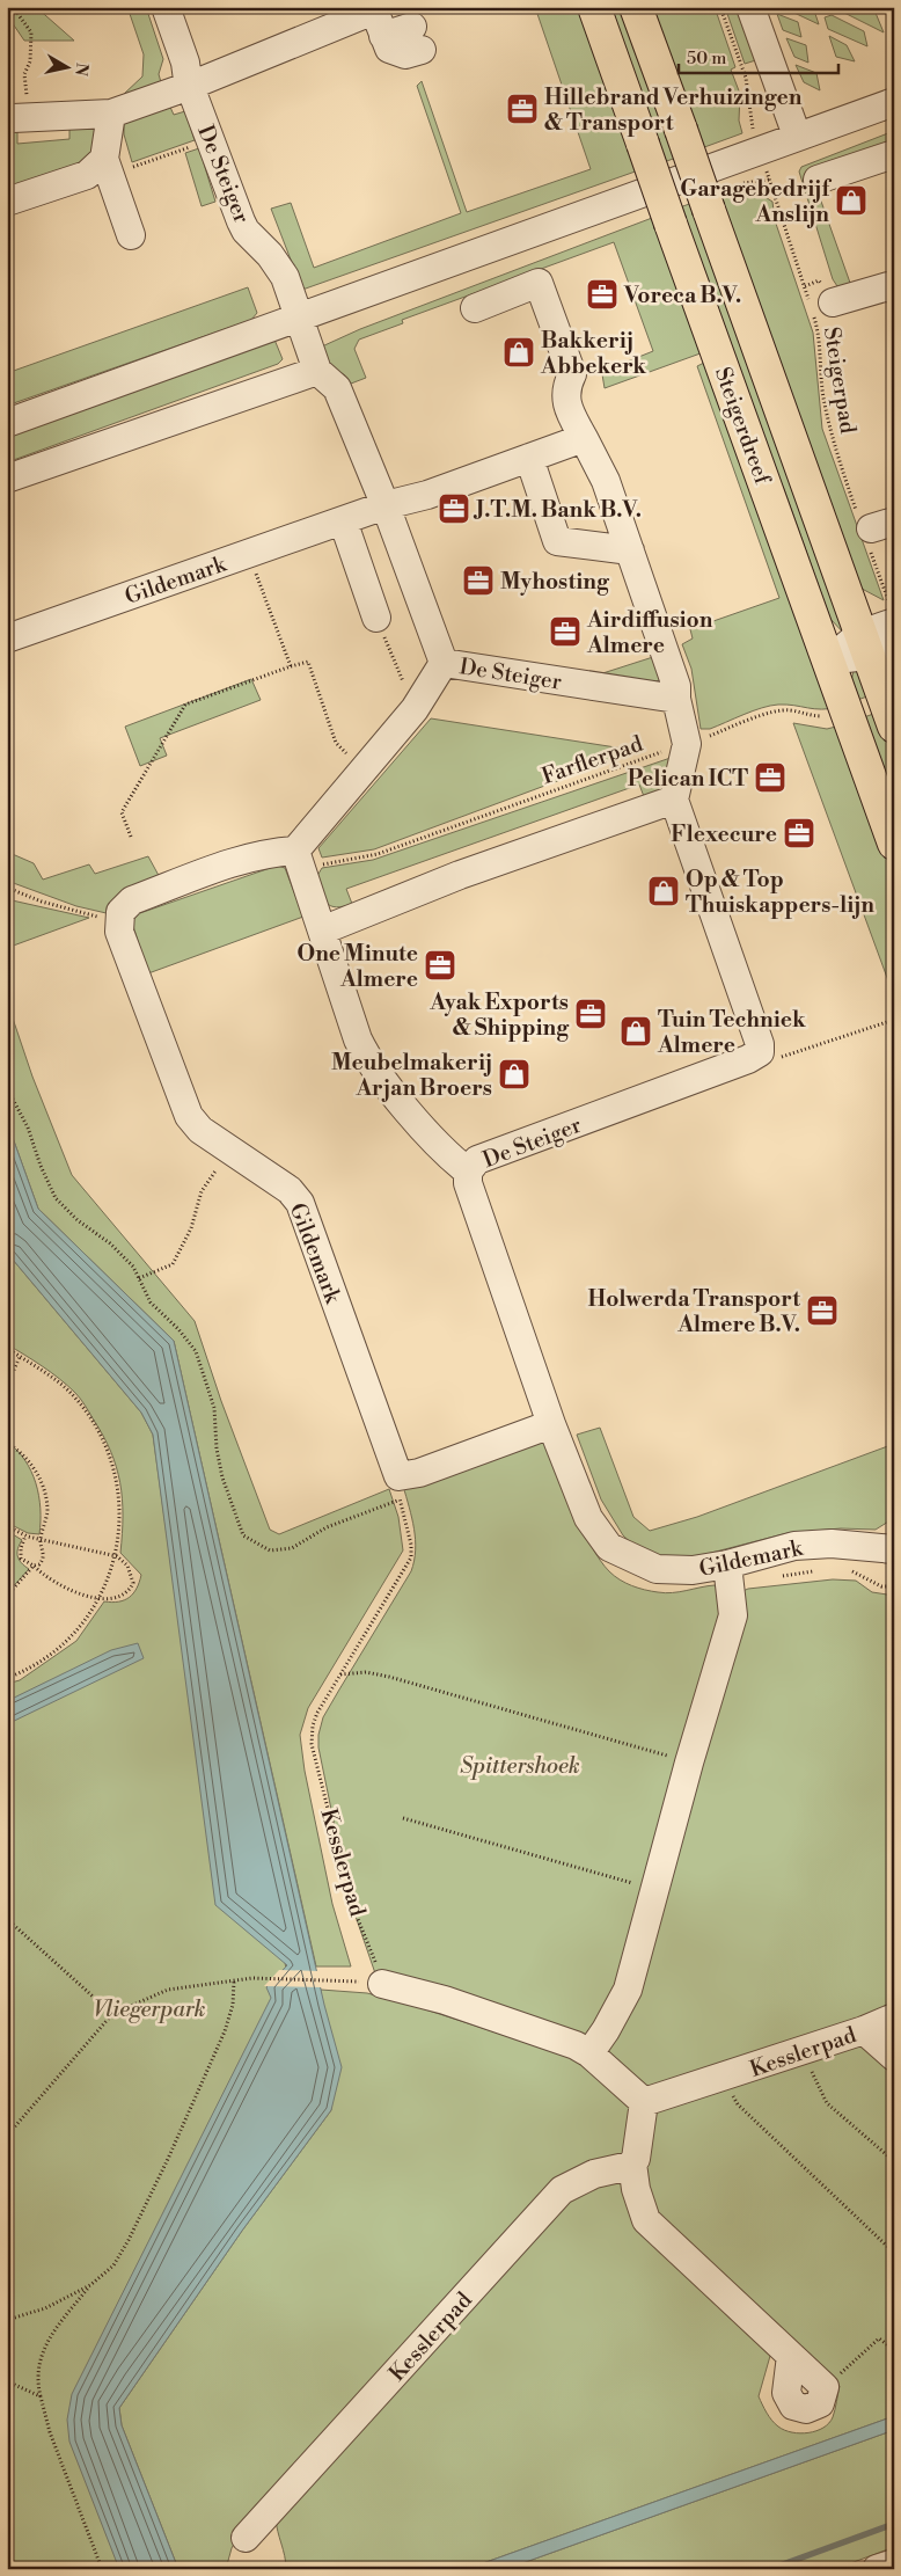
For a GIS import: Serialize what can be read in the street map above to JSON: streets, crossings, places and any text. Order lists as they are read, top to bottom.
{
  "streets": {
    "main road": ["Steigerdreef"],
    "street": ["De Steiger", "Gildemark", "Kesslerpad"],
    "path": ["Steigerpad", "Farflerpad"]
  },
  "crossings": [
    ["De Steiger", "Gildemark"],
    ["Steigerdreef", "Farflerpad"],
    ["Gildemark", "Kesslerpad"]
  ],
  "parks": ["Spittershoek", "Vliegerpark"],
  "places": {
    "office": [
      "Hillebrand Verhuizingen & Transport",
      "Voreca B.V.",
      "J.T.M. Bank B.V.",
      "Myhosting",
      "Airdiffusion Almere",
      "Pelican ICT",
      "Flexecure",
      "One Minute Almere",
      "Ayak Exports & Shipping",
      "Holwerda Transport Almere B.V."
    ],
    "shop": [
      "Garagebedrijf Anslijn",
      "Bakkerij Abbekerk",
      "Op & Top Thuiskappers-lijn",
      "Tuin Techniek Almere",
      "Meubelmakerij Arjan Broers"
    ]
  },
  "scale_bar": "50 m",
  "north": "right"
}
